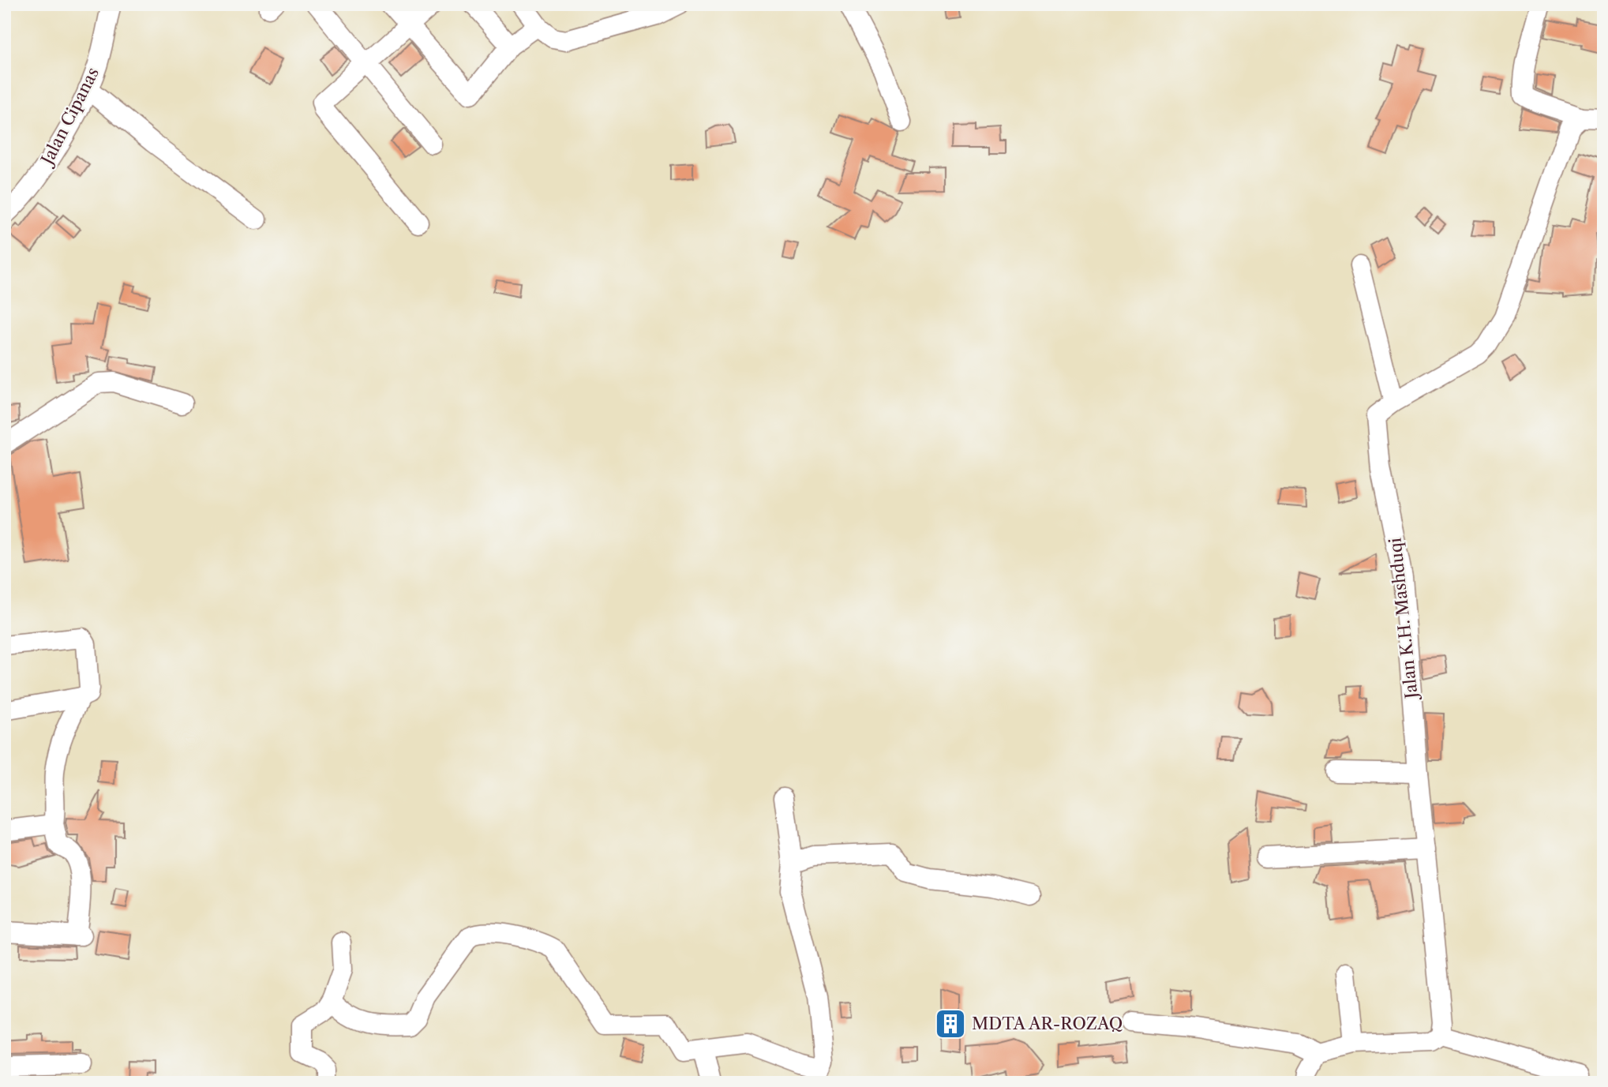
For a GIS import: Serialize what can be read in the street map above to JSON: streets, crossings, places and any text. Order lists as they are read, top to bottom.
{
  "streets": {
    "street": ["Jalan Cipanas", "Jalan K.H. Mashduqi"]
  },
  "places": {
    "building": ["MDTA AR-ROZAQ"]
  }
}
